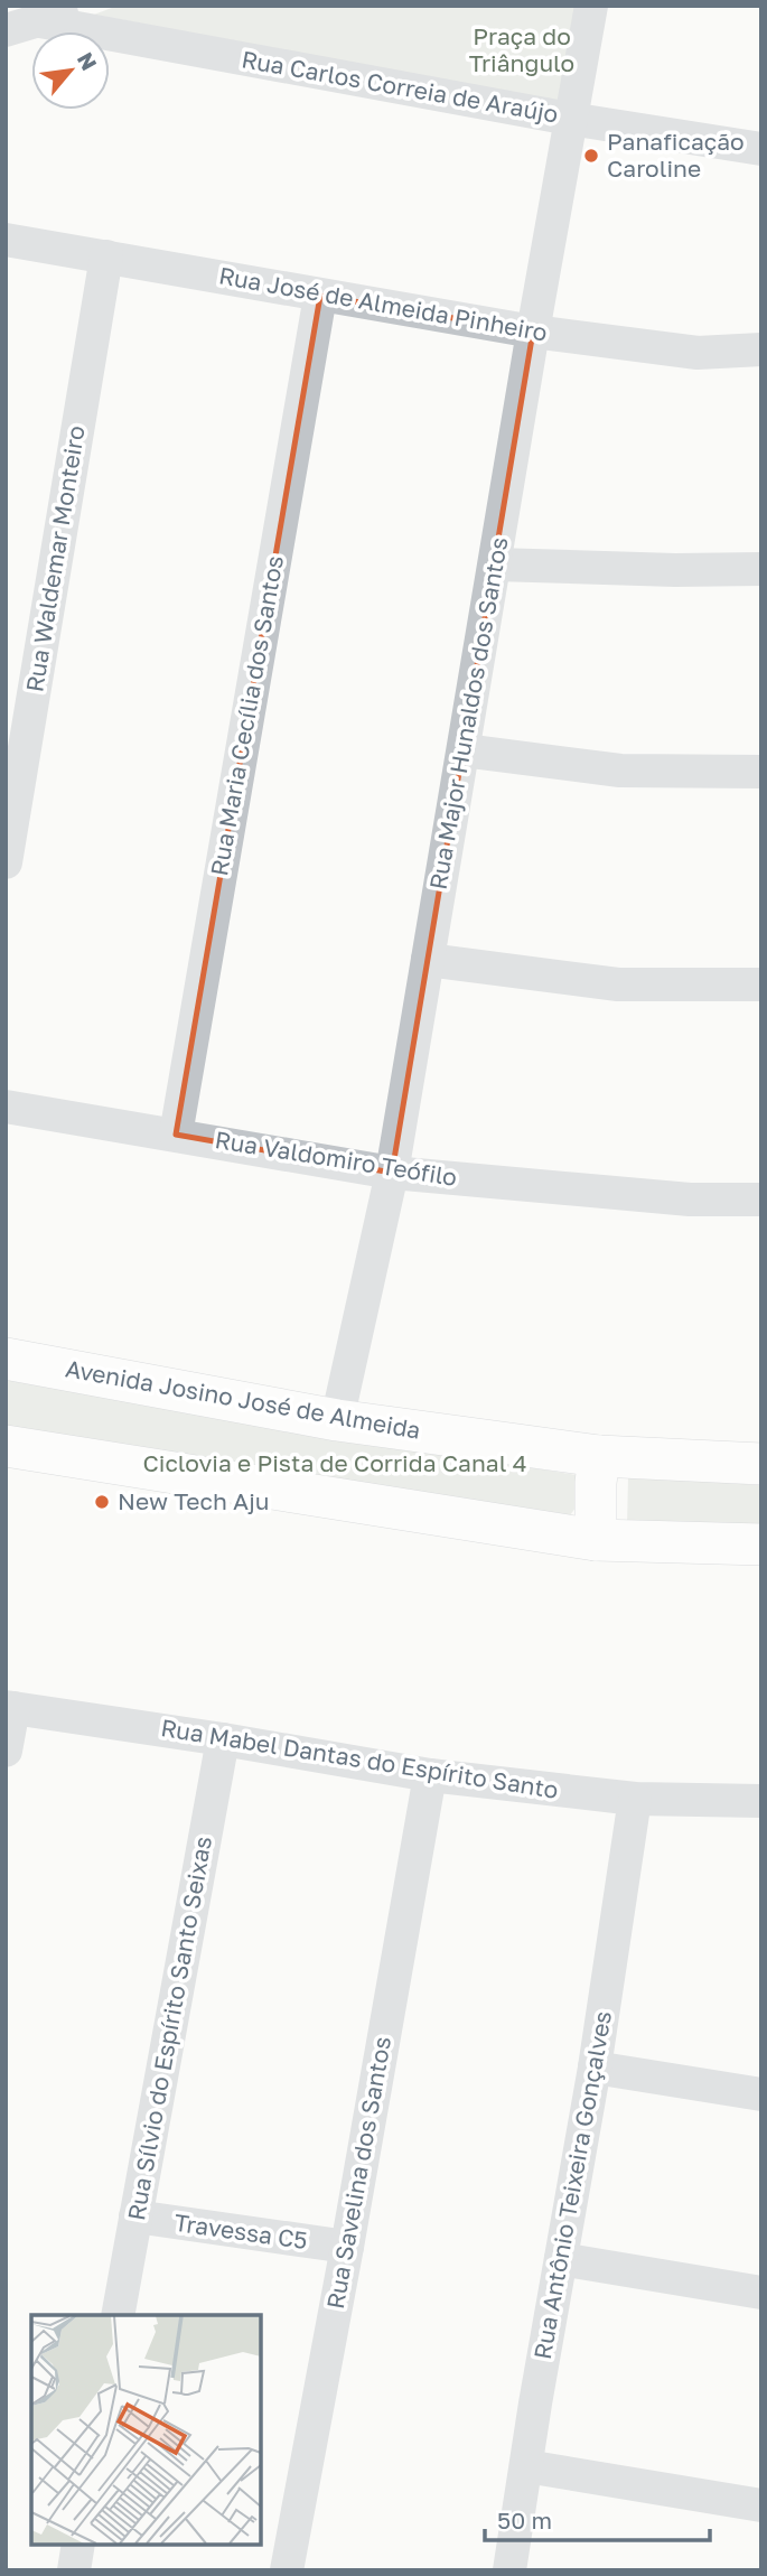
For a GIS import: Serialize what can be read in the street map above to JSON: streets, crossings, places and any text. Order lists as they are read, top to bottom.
{
  "streets": {
    "main road": ["Avenida Josino José de Almeida"],
    "street": [
      "Rua Carlos Correia de Araújo",
      "Rua José de Almeida Pinheiro",
      "Rua Waldemar Monteiro",
      "Rua Major Hunaldos dos Santos",
      "Rua Maria Cecília dos Santos",
      "Rua Valdomiro Teófilo",
      "Rua Mabel Dantas do Espírito Santo",
      "Rua Sílvio do Espírito Santo Seixas",
      "Rua Savelina dos Santos",
      "Rua Antônio Teixeira Gonçalves",
      "Travessa C5"
    ]
  },
  "crossings": [
    ["Rua Carlos Correia de Araújo", "Rua Major Hunaldos dos Santos"],
    ["Rua José de Almeida Pinheiro", "Rua Waldemar Monteiro"],
    ["Rua José de Almeida Pinheiro", "Rua Major Hunaldos dos Santos"],
    ["Rua José de Almeida Pinheiro", "Rua Maria Cecília dos Santos"],
    ["Rua Major Hunaldos dos Santos", "Rua Valdomiro Teófilo"],
    ["Rua Major Hunaldos dos Santos", "Avenida Josino José de Almeida"],
    ["Rua Maria Cecília dos Santos", "Rua Valdomiro Teófilo"],
    ["Rua Mabel Dantas do Espírito Santo", "Rua Sílvio do Espírito Santo Seixas"],
    ["Rua Mabel Dantas do Espírito Santo", "Rua Savelina dos Santos"],
    ["Rua Mabel Dantas do Espírito Santo", "Rua Antônio Teixeira Gonçalves"],
    ["Rua Sílvio do Espírito Santo Seixas", "Travessa C5"],
    ["Rua Savelina dos Santos", "Travessa C5"]
  ],
  "parks": ["Praça do Triângulo", "Ciclovia e Pista de Corrida Canal 4"],
  "places": ["Panaficação Caroline", "New Tech Aju"],
  "scale_bar": "50 m",
  "north": "top right"
}
